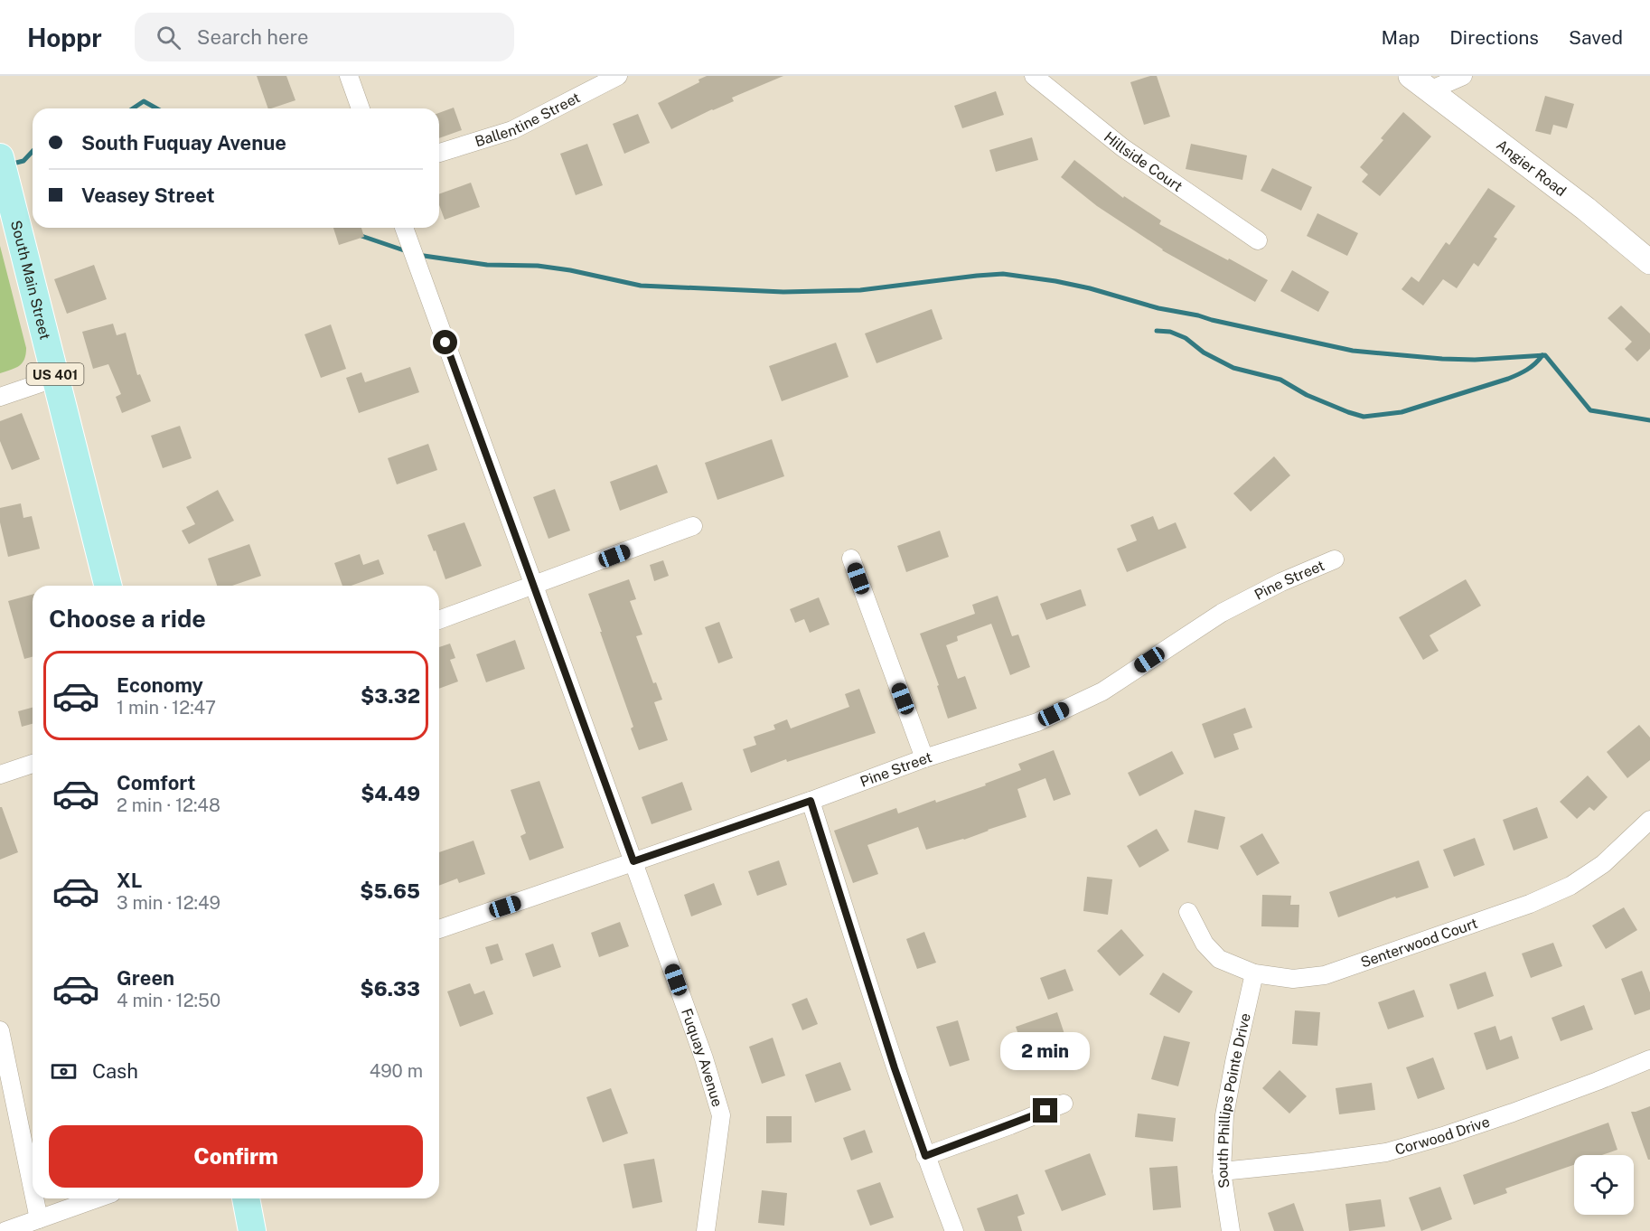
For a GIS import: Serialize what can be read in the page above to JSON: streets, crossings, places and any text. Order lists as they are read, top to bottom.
{
  "streets": {
    "main road": ["South Main Street", "US 401"],
    "street": [
      "Ballentine Street",
      "Hillside Court",
      "Angier Road",
      "Pine Street",
      "Senterwood Court",
      "Fuquay Avenue",
      "South Phillips Pointe Drive",
      "Corwood Drive"
    ]
  },
  "crossings": [
    ["Pine Street", "Fuquay Avenue"],
    ["Senterwood Court", "South Phillips Pointe Drive"],
    ["South Phillips Pointe Drive", "Corwood Drive"]
  ],
  "page": {
    "header": "Hoppr",
    "search": "Search here",
    "nav": ["Map", "Directions", "Saved"],
    "banner": ["South Fuquay Avenue", "Veasey Street"],
    "heading": "Choose a ride",
    "list": [
      {
        "name": "Economy",
        "note": "1 min · 12:47",
        "value": "$3.32"
      },
      {
        "name": "Comfort",
        "note": "2 min · 12:48",
        "value": "$4.49"
      },
      {
        "name": "XL",
        "note": "3 min · 12:49",
        "value": "$5.65"
      },
      {
        "name": "Green",
        "note": "4 min · 12:50",
        "value": "$6.33"
      }
    ],
    "bubble": "2 min",
    "pay": ["Cash", "490 m"],
    "buttons": "Confirm"
  }
}
